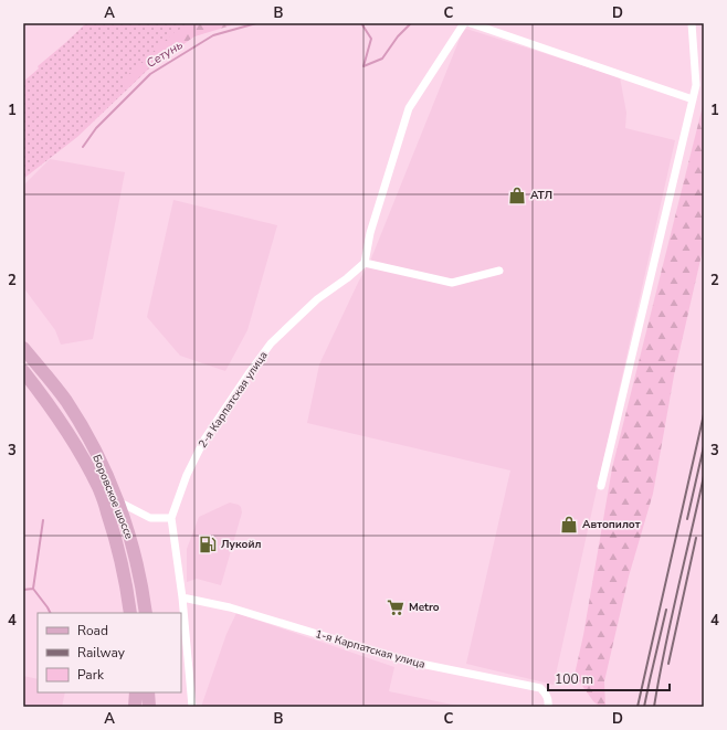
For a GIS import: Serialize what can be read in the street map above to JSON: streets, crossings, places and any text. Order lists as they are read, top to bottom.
{
  "streets": {
    "main road": ["Боровское шоссе"],
    "street": ["2-я Карпатская улица", "1-я Карпатская улица"]
  },
  "crossings": [
    ["2-я Карпатская улица", "1-я Карпатская улица"]
  ],
  "water": ["Сетунь"],
  "places": {
    "shop": ["АТЛ", "Автопилот"],
    "fuel station": ["Лукойл"],
    "supermarket": ["Metro"]
  },
  "legend": ["Road", "Railway", "Park"],
  "scale_bar": "100 m",
  "grid": {
    "columns": [
      "A",
      "B",
      "C",
      "D"
    ],
    "rows": [
      "1",
      "2",
      "3",
      "4"
    ]
  }
}
